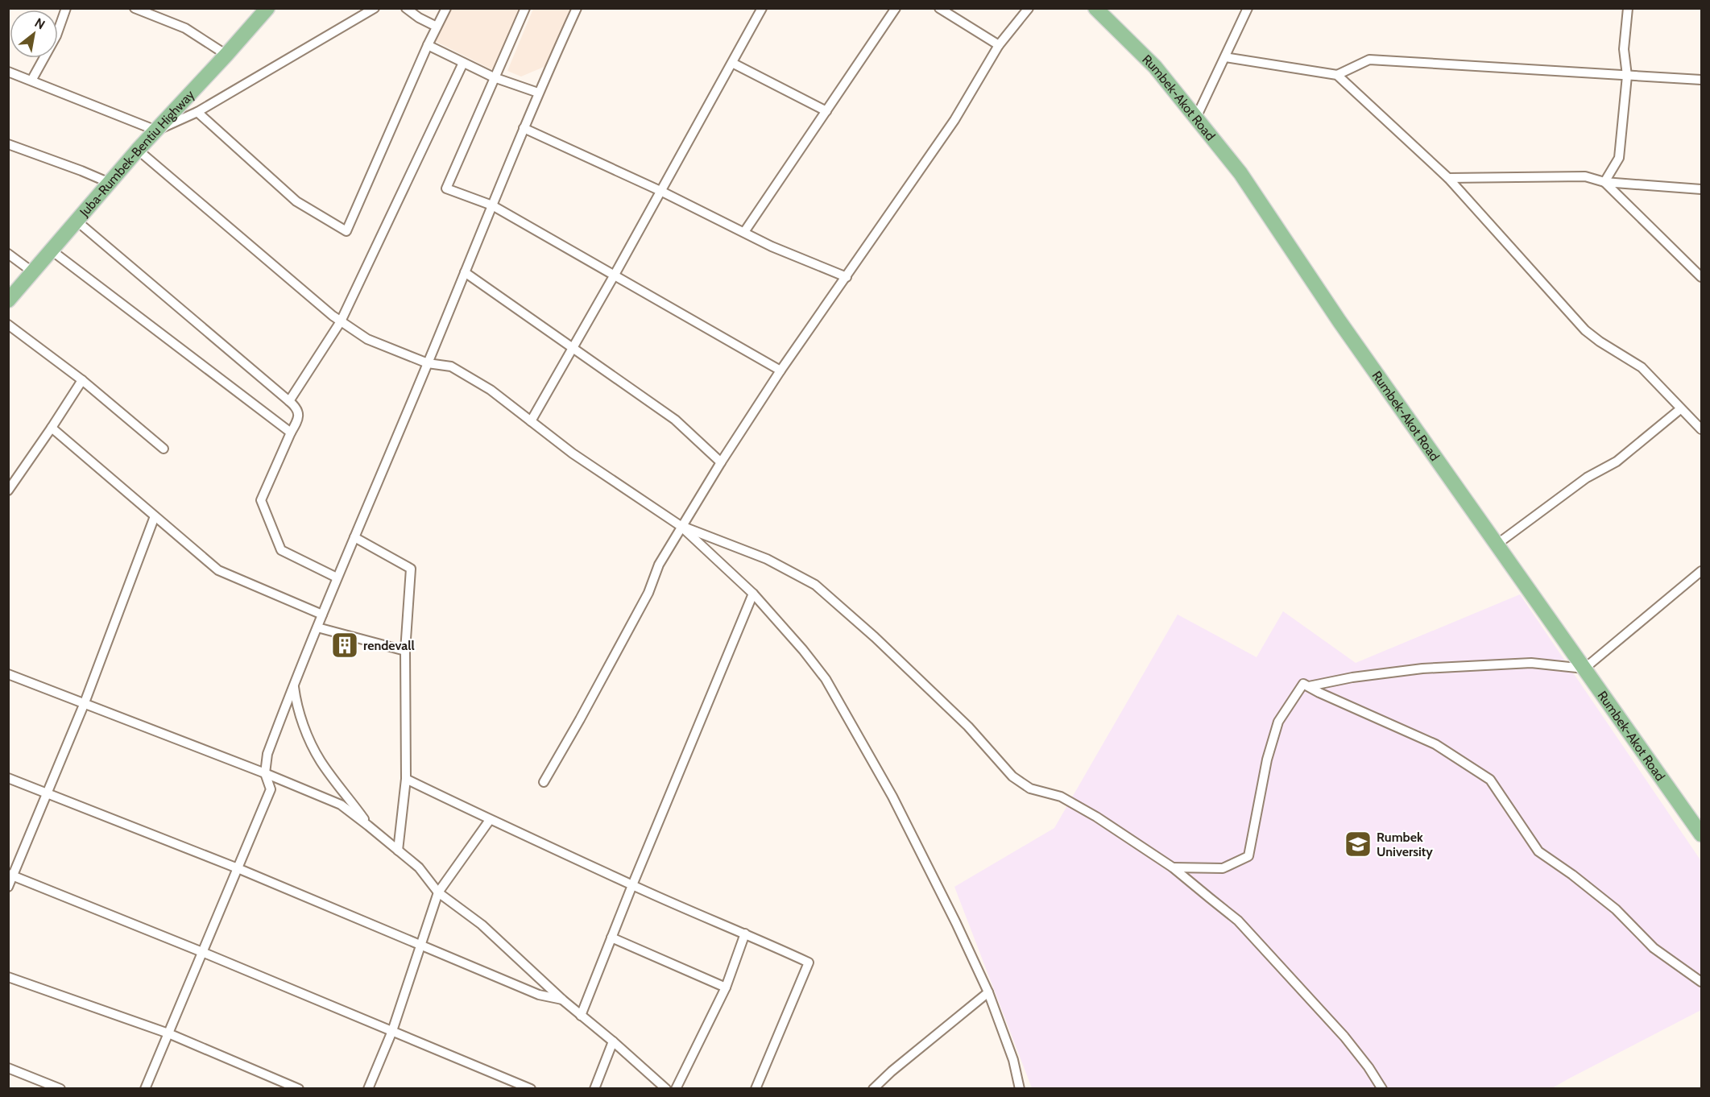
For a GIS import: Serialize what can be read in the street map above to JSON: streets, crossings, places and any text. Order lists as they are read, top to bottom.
{
  "streets": {
    "main road": ["Rumbek-Akot Road", "Juba-Rumbek-Bentiu Highway"]
  },
  "places": {
    "building": ["rendevall"],
    "school or university": ["Rumbek University"]
  },
  "north": "top right"
}
